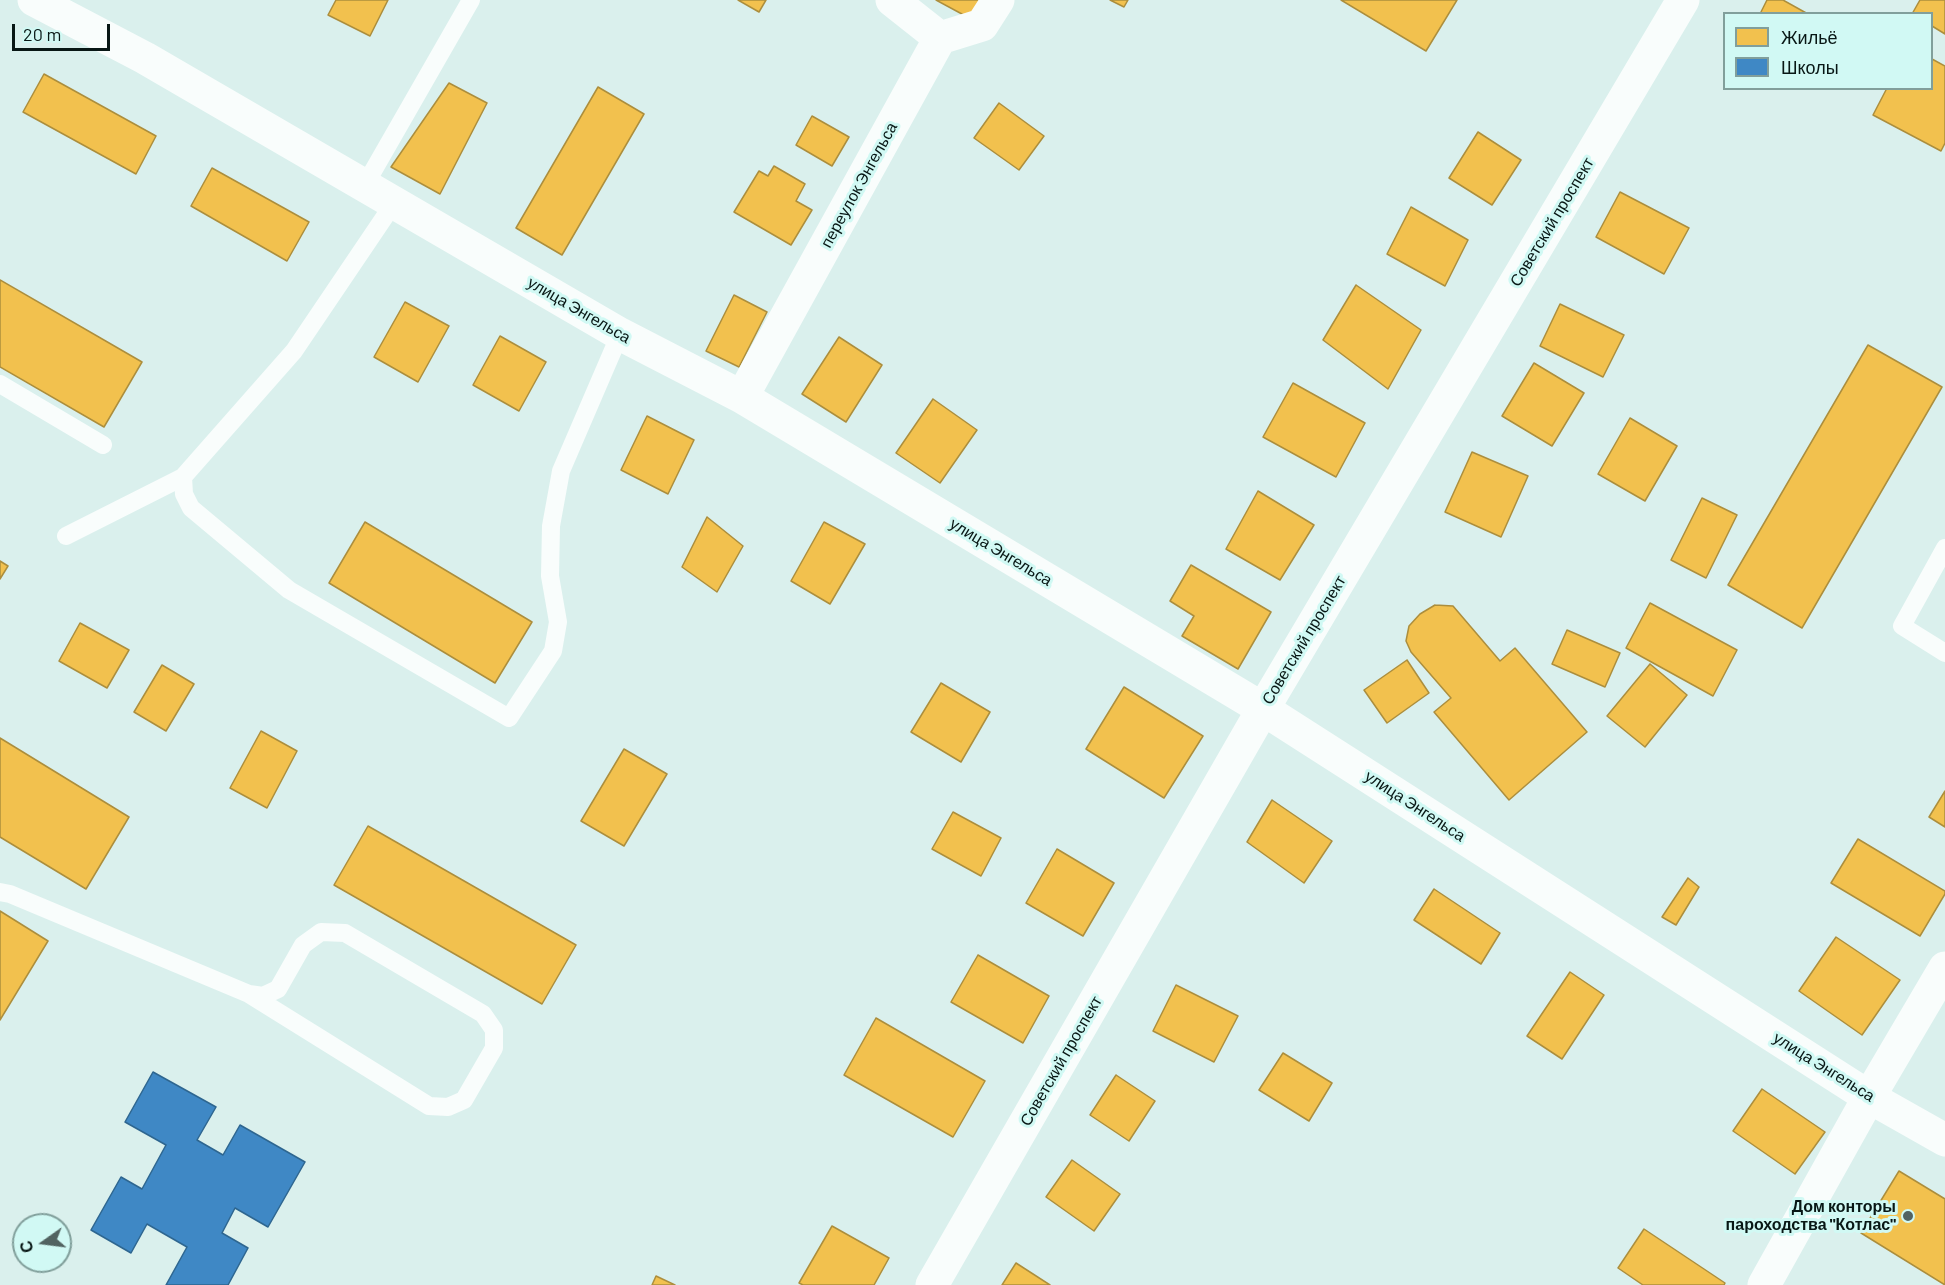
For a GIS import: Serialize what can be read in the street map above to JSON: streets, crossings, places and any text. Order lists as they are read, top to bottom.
{
  "streets": {
    "street": ["переулок Энгельса", "Советский проспект", "улица Энгельса"]
  },
  "crossings": [
    ["переулок Энгельса", "улица Энгельса"],
    ["Советский проспект", "улица Энгельса"]
  ],
  "places": ["Дом конторы пароходства \"Котлас\""],
  "legend": ["Жильё", "Школы"],
  "scale_bar": "20 m",
  "north": "left"
}
